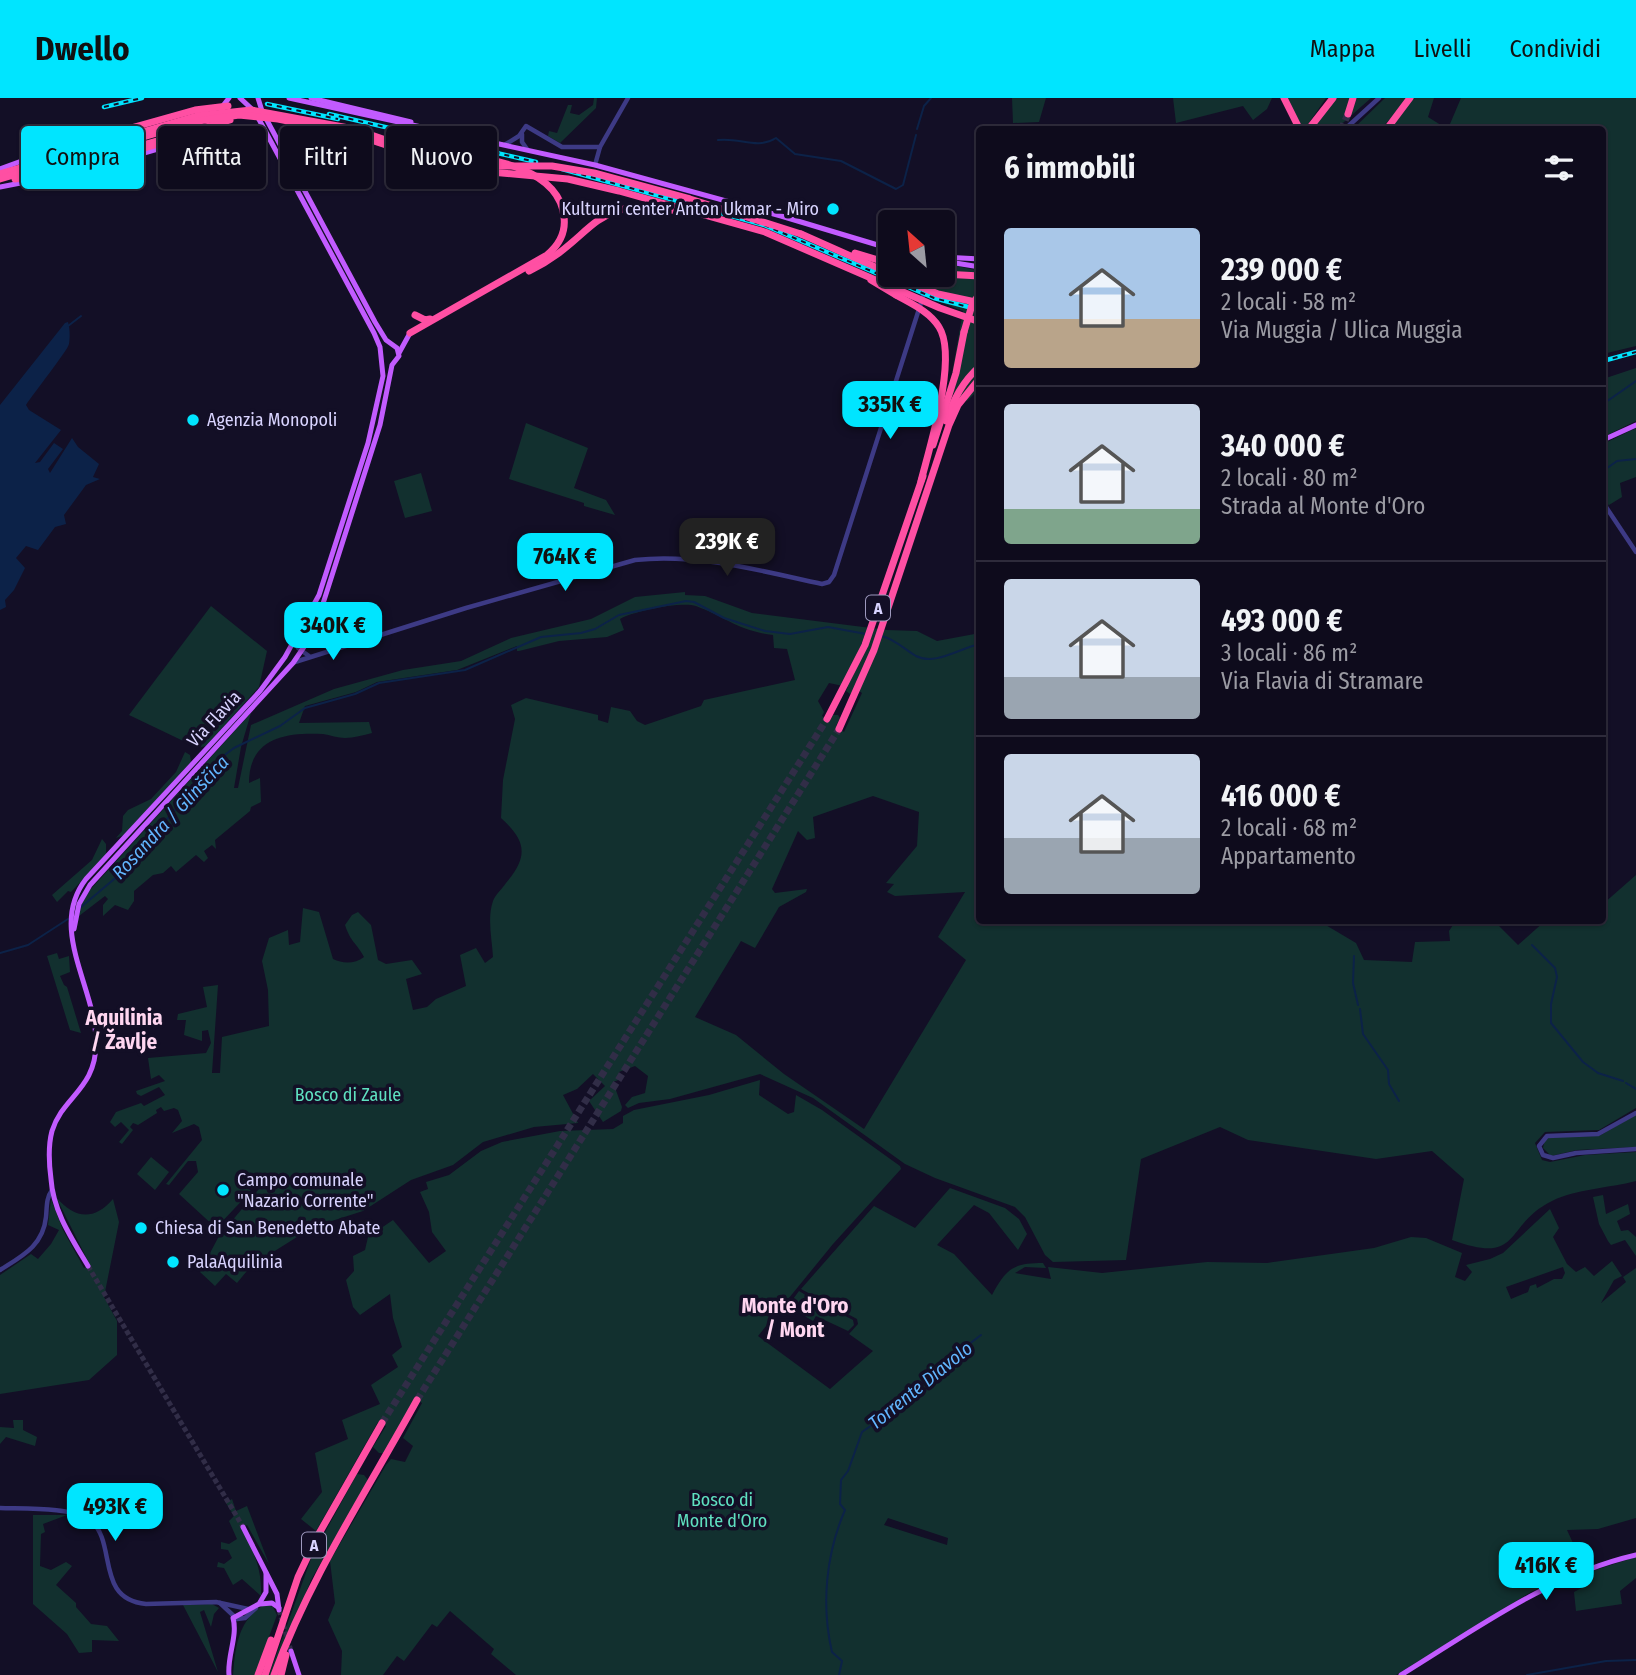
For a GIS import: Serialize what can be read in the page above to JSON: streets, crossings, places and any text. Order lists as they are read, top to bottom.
{
  "streets": {
    "highway": ["A"],
    "main road": ["Via Flavia"]
  },
  "districts": ["Aquilinia / Žavlje", "Monte d'Oro / Mont"],
  "water": ["Rosandra / Glinščica", "Torrente Diavolo"],
  "parks": ["Bosco di Zaule", "Bosco di Monte d'Oro"],
  "places": [
    "Kulturni center Anton Ukmar - Miro",
    "Agenzia Monopoli",
    "Campo comunale \"Nazario Corrente\"",
    "Chiesa di San Benedetto Abate",
    "PalaAquilinia"
  ],
  "north": "top left",
  "page": {
    "header": "Dwello",
    "nav": ["Mappa", "Livelli", "Condividi"],
    "chip": [
      "Compra",
      "Affitta",
      "Filtri",
      "Nuovo"
    ],
    "heading": "6 immobili",
    "list": [
      {
        "name": "239 000 €",
        "note": "2 locali · 58 m² · Via Muggia / Ulica Muggia"
      },
      {
        "name": "340 000 €",
        "note": "2 locali · 80 m² · Strada al Monte d'Oro"
      },
      {
        "name": "493 000 €",
        "note": "3 locali · 86 m² · Via Flavia di Stramare"
      },
      {
        "name": "416 000 €",
        "note": "2 locali · 68 m² · Appartamento"
      }
    ],
    "price": [
      "335K €",
      "239K €",
      "764K €",
      "340K €",
      "493K €",
      "416K €"
    ]
  }
}
